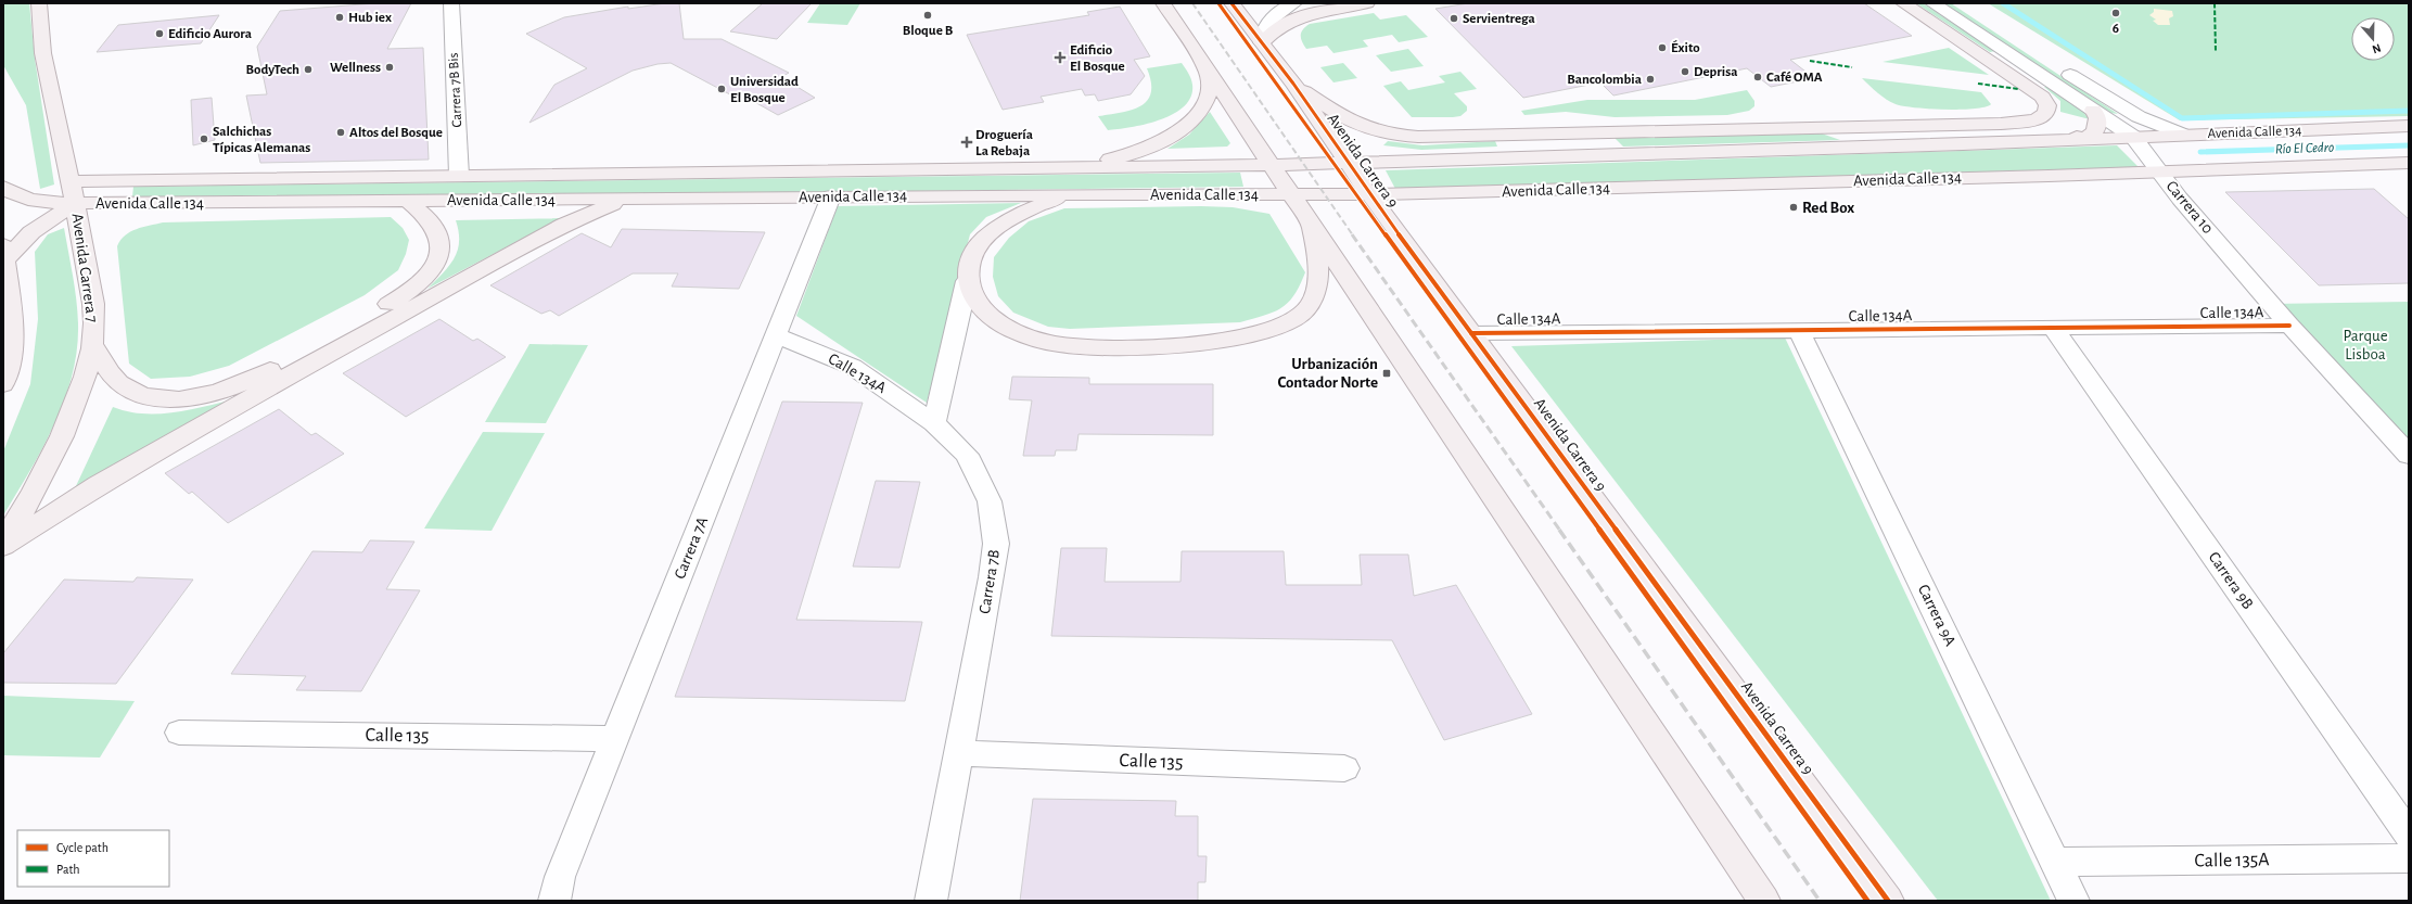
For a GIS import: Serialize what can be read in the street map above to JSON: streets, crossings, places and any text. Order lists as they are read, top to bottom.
{
  "streets": {
    "main road": ["Avenida Calle 134", "Avenida Carrera 9", "Avenida Carrera 7"],
    "street": [
      "Carrera 7B Bis",
      "Carrera 10",
      "Calle 134A",
      "Carrera 7A",
      "Carrera 9B",
      "Carrera 7B",
      "Carrera 9A",
      "Calle 135",
      "Calle 135A"
    ]
  },
  "crossings": [
    ["Carrera 7B Bis", "Avenida Calle 134"],
    ["Avenida Calle 134", "Avenida Carrera 9"],
    ["Avenida Calle 134", "Carrera 10"],
    ["Avenida Calle 134", "Avenida Carrera 7"],
    ["Avenida Calle 134", "Carrera 7A"],
    ["Avenida Carrera 9", "Calle 134A"],
    ["Carrera 10", "Calle 134A"],
    ["Calle 134A", "Carrera 7A"],
    ["Calle 134A", "Carrera 9B"],
    ["Calle 134A", "Carrera 7B"],
    ["Calle 134A", "Carrera 9A"],
    ["Carrera 7A", "Calle 135"],
    ["Carrera 7B", "Calle 135"],
    ["Carrera 9A", "Calle 135A"]
  ],
  "water": ["Río El Cedro"],
  "parks": ["Parque Lisboa"],
  "places": {
    "other": [
      "6",
      "Bloque B",
      "Hub iex",
      "Servientrega",
      "Edificio Aurora",
      "Éxito",
      "Wellness",
      "BodyTech",
      "Deprisa",
      "Café OMA",
      "Bancolombia",
      "Universidad El Bosque",
      "Altos del Bosque",
      "Salchichas Típicas Alemanas",
      "Red Box"
    ],
    "health": ["Edificio El Bosque", "Droguería La Rebaja"],
    "transit": ["Urbanización Contador Norte"]
  },
  "legend": ["Cycle path", "Path"],
  "north": "bottom"
}
